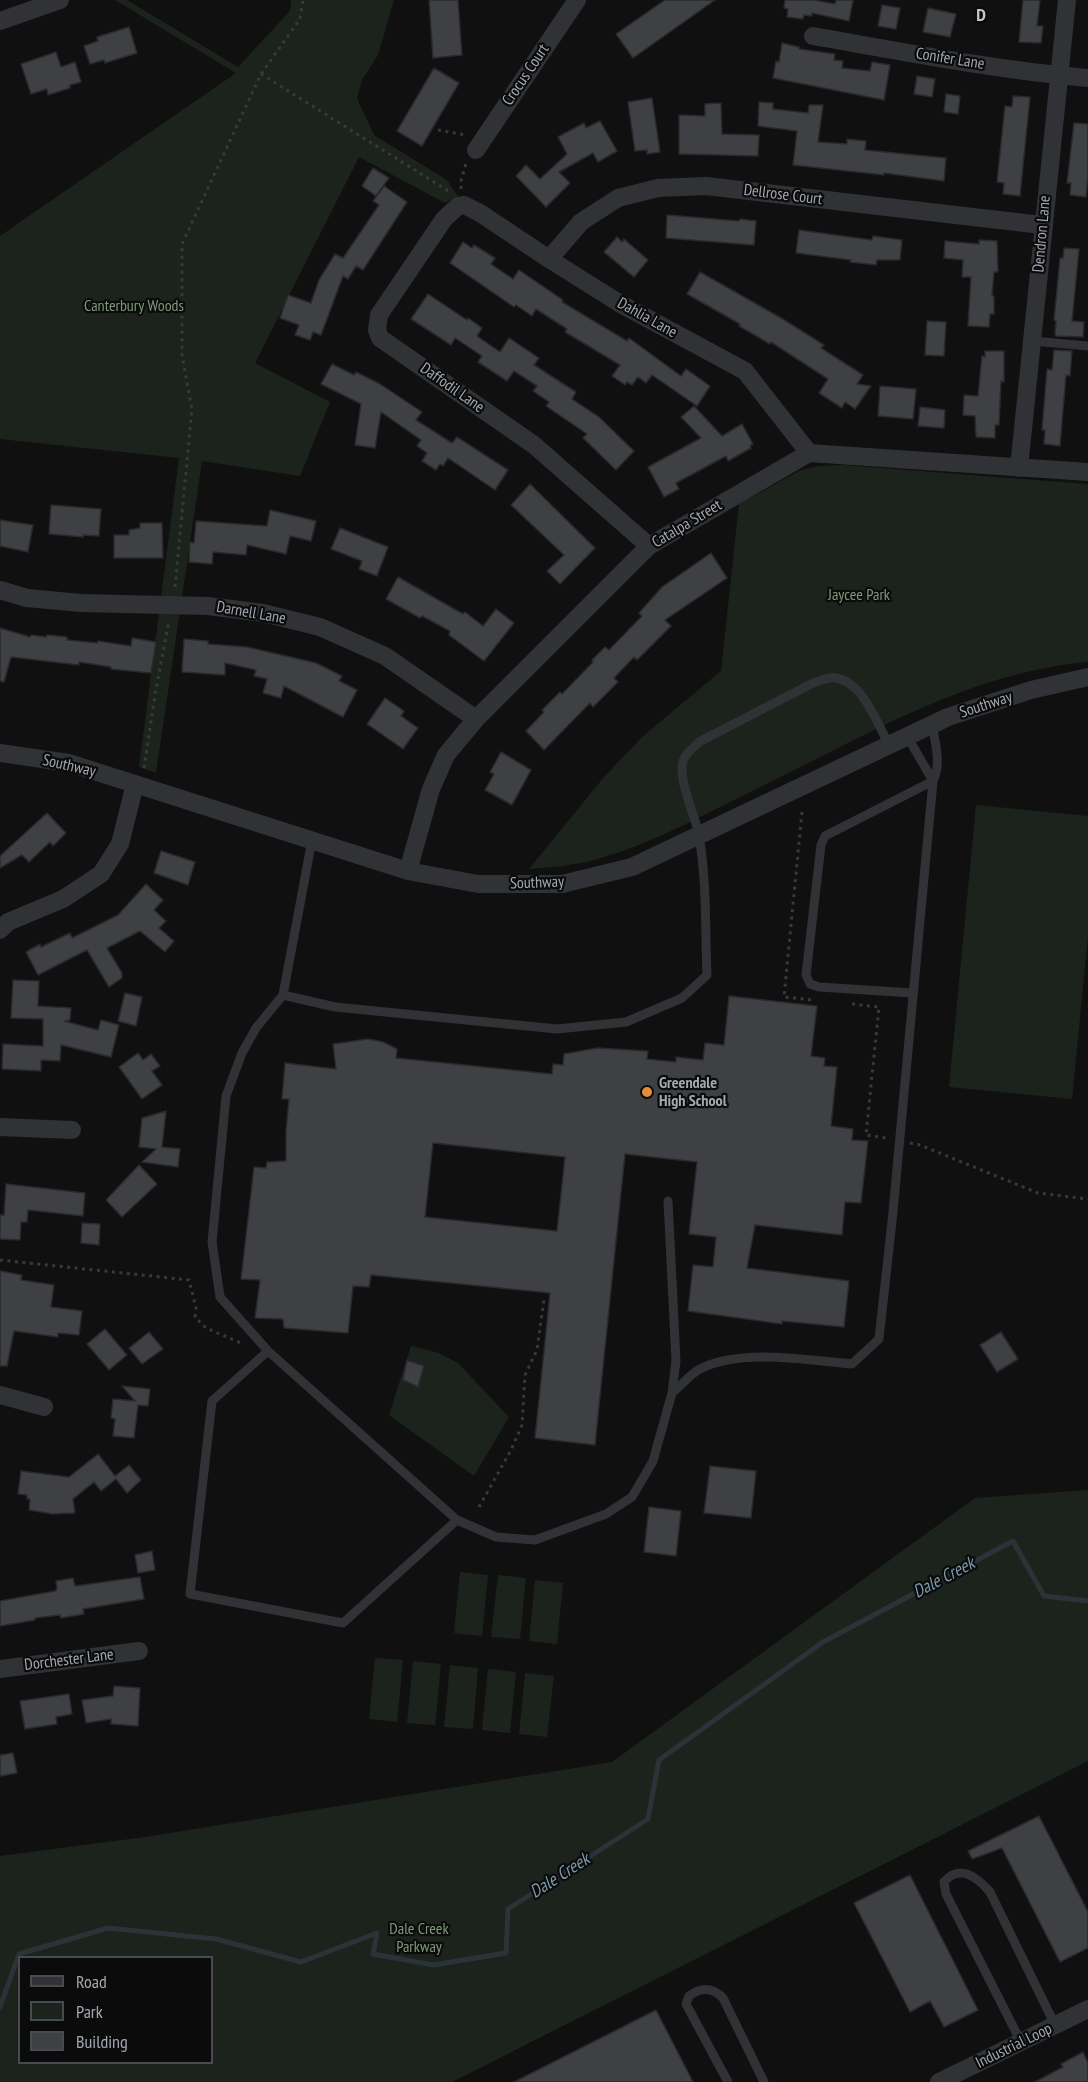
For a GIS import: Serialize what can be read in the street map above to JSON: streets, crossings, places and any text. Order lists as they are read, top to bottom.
{
  "streets": {
    "street": [
      "Conifer Lane",
      "Crocus Court",
      "Dellrose Court",
      "Dendron Lane",
      "Dahlia Lane",
      "Daffodil Lane",
      "Catalpa Street",
      "Darnell Lane",
      "Southway",
      "Dorchester Lane",
      "Industrial Loop"
    ]
  },
  "crossings": [
    ["Conifer Lane", "Dendron Lane"],
    ["Dellrose Court", "Dendron Lane"],
    ["Dellrose Court", "Dahlia Lane"],
    ["Dahlia Lane", "Daffodil Lane"],
    ["Dahlia Lane", "Catalpa Street"],
    ["Daffodil Lane", "Catalpa Street"],
    ["Catalpa Street", "Darnell Lane"],
    ["Catalpa Street", "Southway"]
  ],
  "districts": ["D"],
  "water": ["Dale Creek"],
  "parks": ["Canterbury Woods", "Jaycee Park", "Dale Creek Parkway"],
  "places": ["Greendale High School"],
  "legend": ["Road", "Park", "Building"]
}
